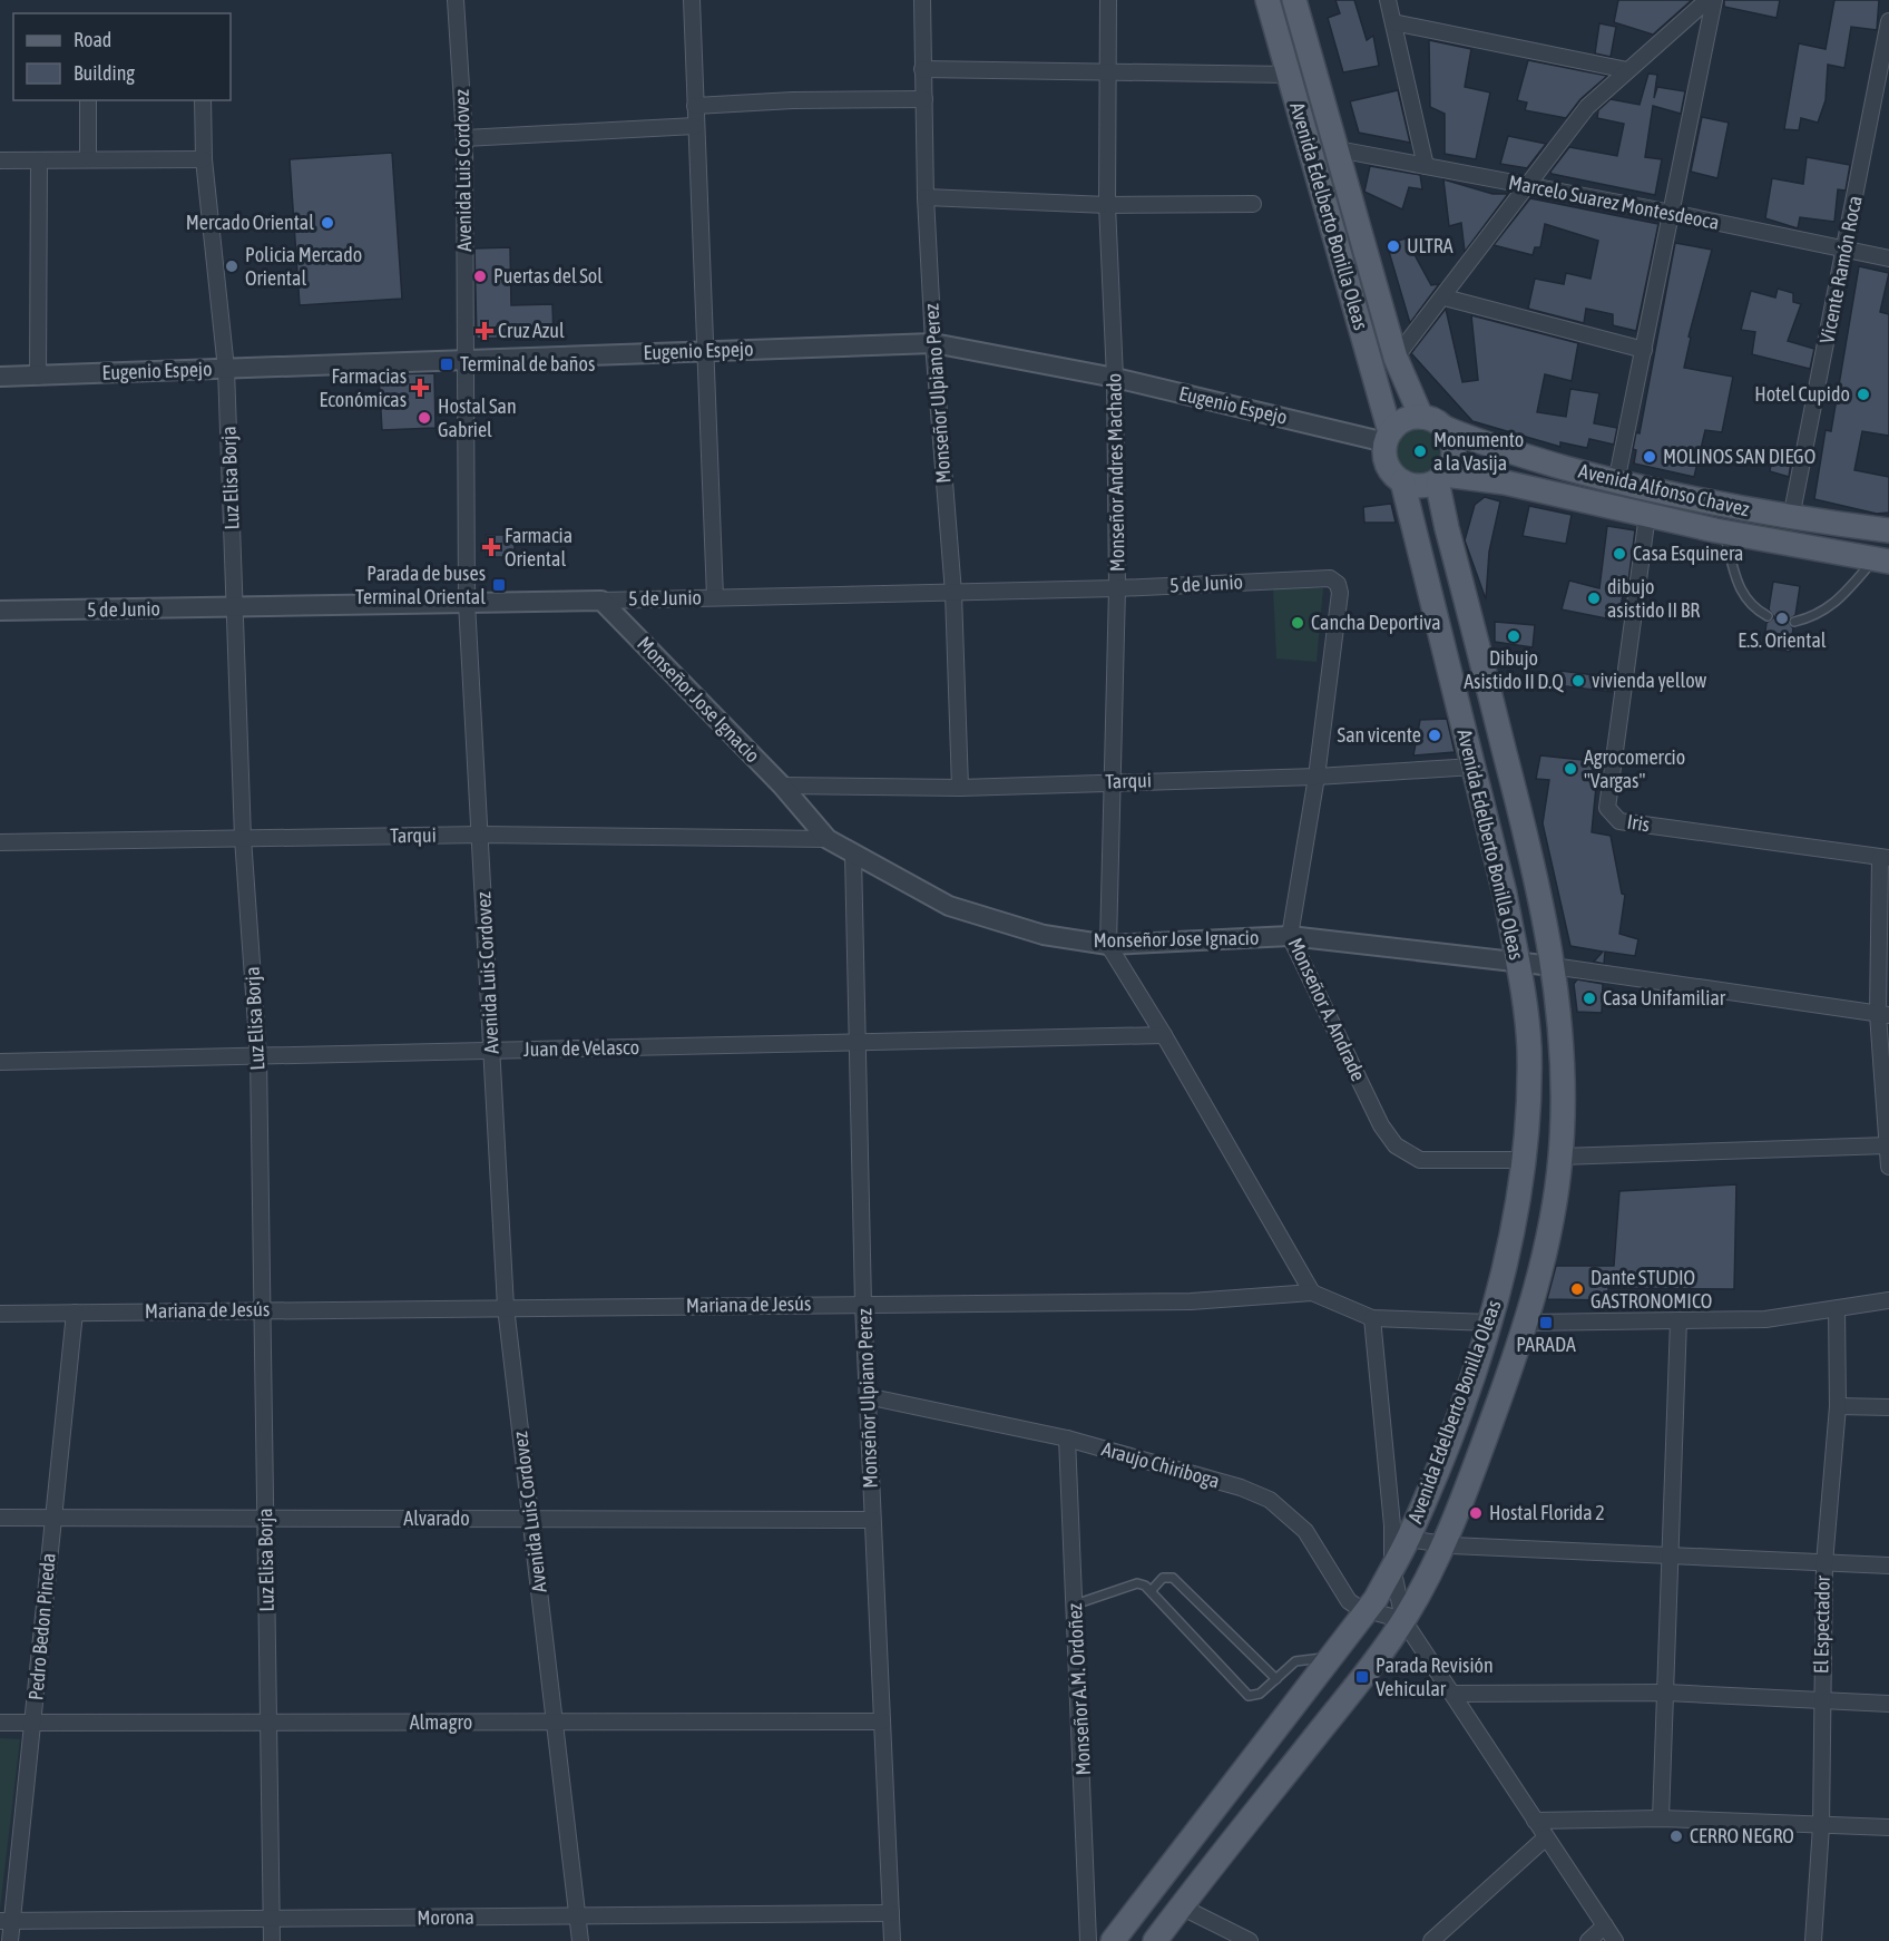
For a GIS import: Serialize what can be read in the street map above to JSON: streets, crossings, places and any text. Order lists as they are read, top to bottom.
{
  "streets": {
    "main road": ["Avenida Edelberto Bonilla Oleas", "Avenida Alfonso Chavez"],
    "street": [
      "Avenida Luis Cordovez",
      "Marcelo Suarez Montesdeoca",
      "Vicente Ramón Roca",
      "Eugenio Espejo",
      "Monseñor Ulpiano Perez",
      "Monseñor Andres Machado",
      "Luz Elisa Borja",
      "5 de Junio",
      "Monseñor Jose Ignacio",
      "Tarqui",
      "Iris",
      "Monseñor A. Andrade",
      "Juan de Velasco",
      "Mariana de Jesús",
      "Araujo Chiriboga",
      "Alvarado",
      "El Espectador",
      "Pedro Bedon Pineda",
      "Monseñor A.M. Ordoñez",
      "Almagro",
      "Morona"
    ]
  },
  "crossings": [
    ["Avenida Luis Cordovez", "Eugenio Espejo"],
    ["Avenida Luis Cordovez", "5 de Junio"],
    ["Avenida Luis Cordovez", "Tarqui"],
    ["Avenida Luis Cordovez", "Juan de Velasco"],
    ["Avenida Luis Cordovez", "Mariana de Jesús"],
    ["Avenida Luis Cordovez", "Alvarado"],
    ["Avenida Luis Cordovez", "Almagro"],
    ["Avenida Luis Cordovez", "Morona"],
    ["Marcelo Suarez Montesdeoca", "Avenida Edelberto Bonilla Oleas"],
    ["Marcelo Suarez Montesdeoca", "Vicente Ramón Roca"],
    ["Avenida Edelberto Bonilla Oleas", "Eugenio Espejo"],
    ["Avenida Edelberto Bonilla Oleas", "Avenida Alfonso Chavez"],
    ["Avenida Edelberto Bonilla Oleas", "Monseñor Jose Ignacio"],
    ["Avenida Edelberto Bonilla Oleas", "Tarqui"],
    ["Avenida Edelberto Bonilla Oleas", "Monseñor A. Andrade"],
    ["Avenida Edelberto Bonilla Oleas", "Mariana de Jesús"],
    ["Avenida Edelberto Bonilla Oleas", "Araujo Chiriboga"],
    ["Vicente Ramón Roca", "Avenida Alfonso Chavez"],
    ["Eugenio Espejo", "Monseñor Ulpiano Perez"],
    ["Eugenio Espejo", "Monseñor Andres Machado"],
    ["Eugenio Espejo", "Luz Elisa Borja"],
    ["Eugenio Espejo", "Avenida Alfonso Chavez"],
    ["Monseñor Ulpiano Perez", "5 de Junio"],
    ["Monseñor Ulpiano Perez", "Monseñor Jose Ignacio"],
    ["Monseñor Ulpiano Perez", "Tarqui"],
    ["Monseñor Ulpiano Perez", "Juan de Velasco"],
    ["Monseñor Ulpiano Perez", "Mariana de Jesús"],
    ["Monseñor Ulpiano Perez", "Araujo Chiriboga"],
    ["Monseñor Ulpiano Perez", "Alvarado"],
    ["Monseñor Ulpiano Perez", "Almagro"],
    ["Monseñor Ulpiano Perez", "Morona"],
    ["Monseñor Andres Machado", "5 de Junio"],
    ["Monseñor Andres Machado", "Monseñor Jose Ignacio"],
    ["Monseñor Andres Machado", "Tarqui"],
    ["Luz Elisa Borja", "5 de Junio"],
    ["Luz Elisa Borja", "Tarqui"],
    ["Luz Elisa Borja", "Juan de Velasco"],
    ["Luz Elisa Borja", "Mariana de Jesús"],
    ["Luz Elisa Borja", "Alvarado"],
    ["Luz Elisa Borja", "Almagro"],
    ["Luz Elisa Borja", "Morona"],
    ["Avenida Alfonso Chavez", "Iris"],
    ["5 de Junio", "Monseñor Jose Ignacio"],
    ["5 de Junio", "Monseñor A. Andrade"],
    ["Monseñor Jose Ignacio", "Tarqui"],
    ["Monseñor Jose Ignacio", "Monseñor A. Andrade"],
    ["Tarqui", "Monseñor A. Andrade"],
    ["Mariana de Jesús", "Pedro Bedon Pineda"],
    ["Araujo Chiriboga", "Monseñor A.M. Ordoñez"],
    ["Alvarado", "Pedro Bedon Pineda"],
    ["Pedro Bedon Pineda", "Almagro"],
    ["Pedro Bedon Pineda", "Morona"]
  ],
  "places": {
    "other": [
      "Mercado Oriental",
      "ULTRA",
      "Policia Mercado Oriental",
      "Puertas del Sol",
      "Hotel Cupido",
      "Hostal San Gabriel",
      "Monumento a la Vasija",
      "MOLINOS SAN DIEGO",
      "Casa Esquinera",
      "dibujo asistido II BR",
      "E.S. Oriental",
      "Cancha Deportiva",
      "Dibujo Asistido II D.Q",
      "vivienda yellow",
      "San vicente",
      "Agrocomercio \"Vargas\"",
      "Casa Unifamiliar",
      "Dante STUDIO GASTRONOMICO",
      "Hostal Florida 2",
      "CERRO NEGRO"
    ],
    "health": ["Cruz Azul", "Farmacias Económicas", "Farmacia Oriental"],
    "transit": [
      "Terminal de baños",
      "Parada de buses Terminal Oriental",
      "PARADA",
      "Parada Revisión Vehicular"
    ]
  },
  "legend": ["Road", "Building"]
}
